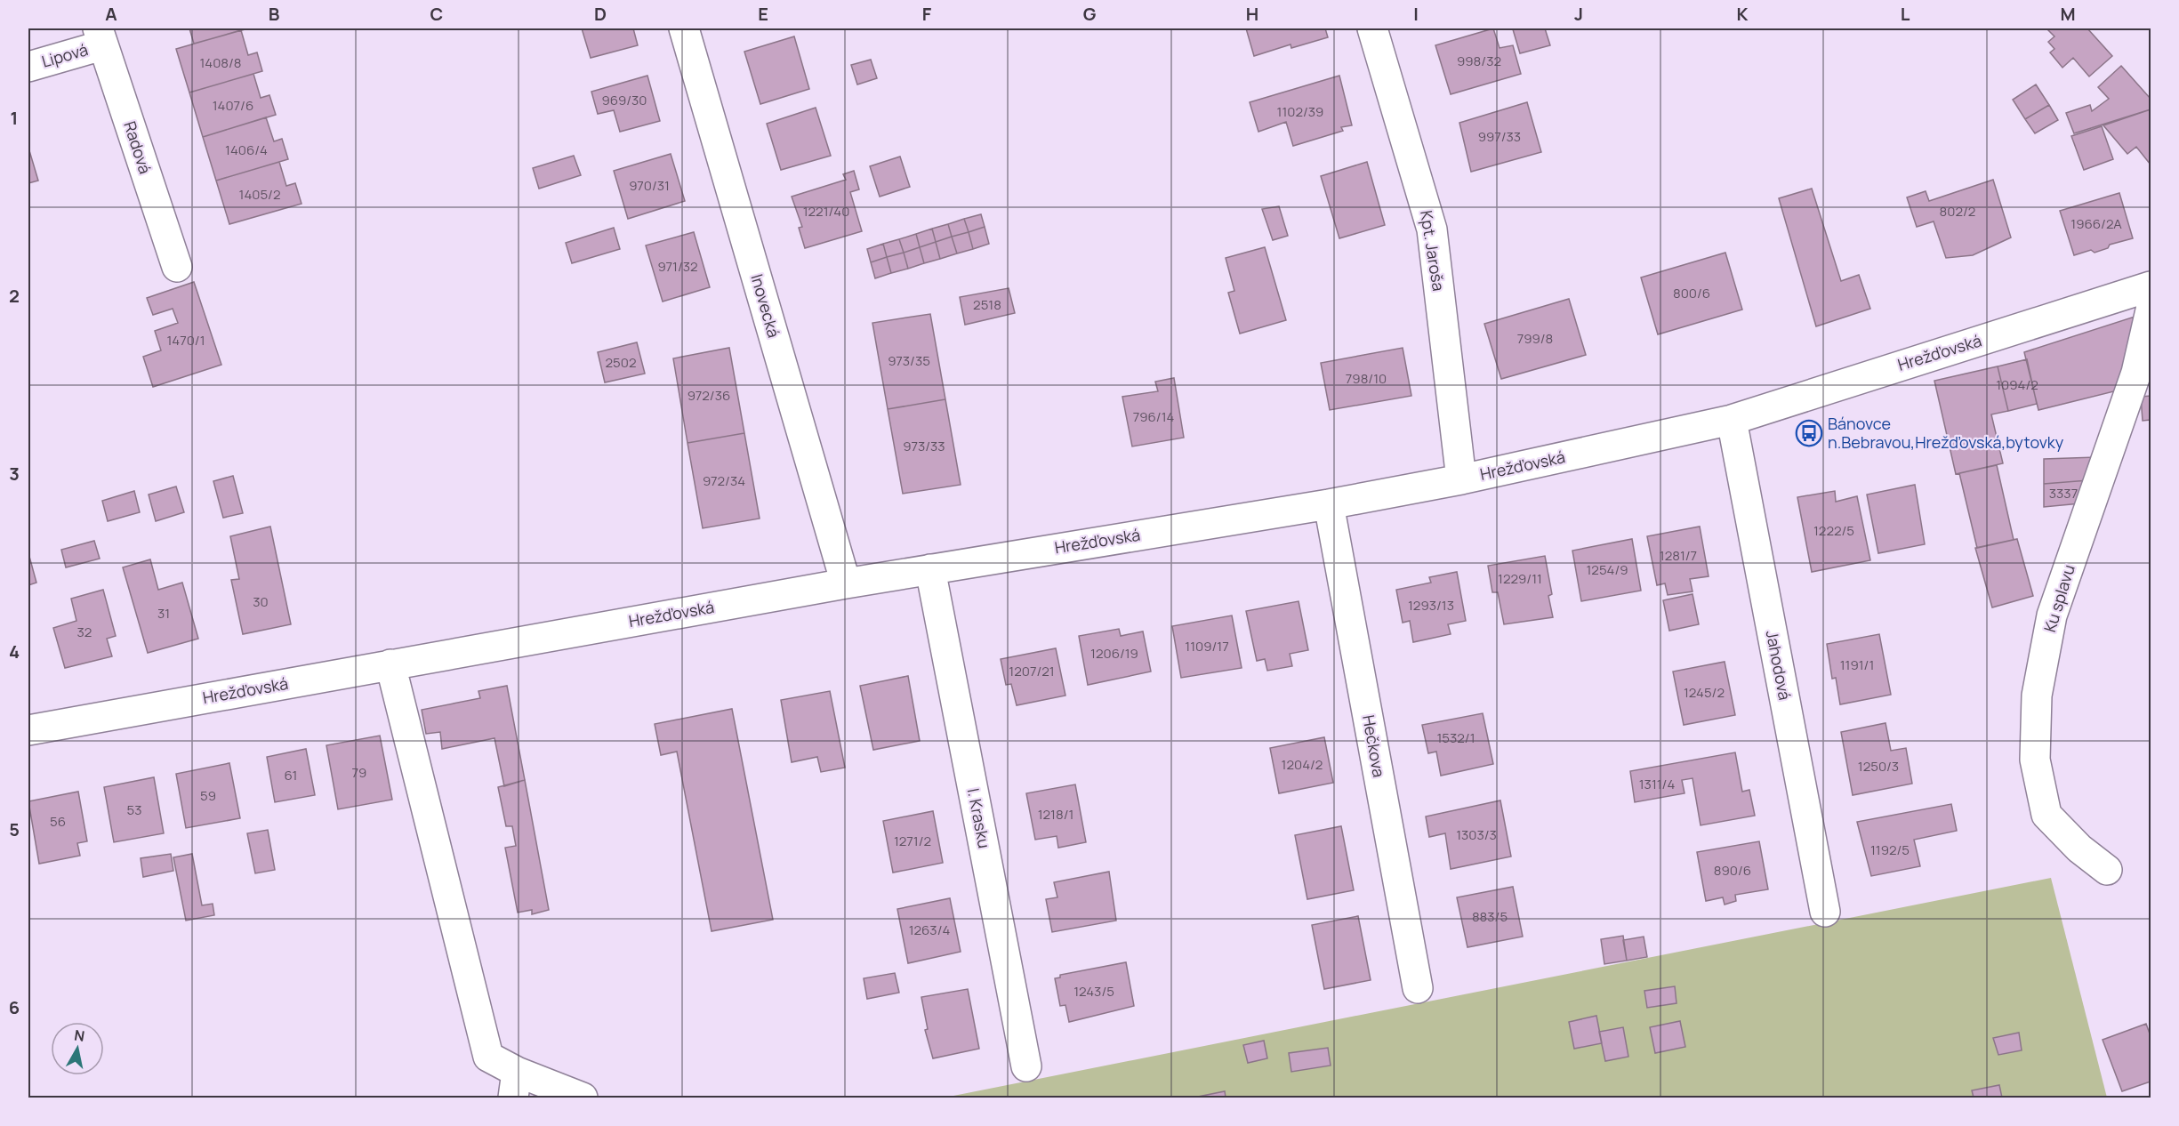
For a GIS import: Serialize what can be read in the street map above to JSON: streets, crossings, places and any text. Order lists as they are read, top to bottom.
{
  "streets": {
    "street": [
      "Lipová",
      "Radová",
      "Kpt. Jaroša",
      "Inovecká",
      "Hrežďovská",
      "Ku splavu",
      "Jahodová",
      "Hečkova",
      "I. Krasku"
    ]
  },
  "crossings": [
    ["Lipová", "Radová"],
    ["Kpt. Jaroša", "Hrežďovská"],
    ["Inovecká", "Hrežďovská"],
    ["Hrežďovská", "Jahodová"],
    ["Hrežďovská", "Hečkova"],
    ["Hrežďovská", "I. Krasku"]
  ],
  "places": {
    "bus stop": ["Bánovce n.Bebravou,Hrežďovská,bytovky"]
  },
  "house_numbers": [
    "998/32",
    "1408/8",
    "969/30",
    "1407/6",
    "1102/39",
    "997/33",
    "1406/4",
    "970/31",
    "1405/2",
    "1221/40",
    "802/2",
    "1966/2A",
    "971/32",
    "800/6",
    "2518",
    "799/8",
    "1470/1",
    "973/35",
    "2502",
    "798/10",
    "1094/2",
    "972/36",
    "796/14",
    "973/33",
    "972/34",
    "3337",
    "1222/5",
    "1281/7",
    "1254/9",
    "1229/11",
    "30",
    "1293/13",
    "31",
    "32",
    "1109/17",
    "1206/19",
    "1191/1",
    "1207/21",
    "1245/2",
    "1532/1",
    "1204/2",
    "1250/3",
    "79",
    "61",
    "1311/4",
    "59",
    "53",
    "1218/1",
    "56",
    "1303/3",
    "1271/2",
    "1192/5",
    "890/6",
    "883/5",
    "1263/4",
    "1243/5"
  ],
  "north": "top",
  "grid": {
    "columns": [
      "A",
      "B",
      "C",
      "D",
      "E",
      "F",
      "G",
      "H",
      "I",
      "J",
      "K",
      "L",
      "M"
    ],
    "rows": [
      "1",
      "2",
      "3",
      "4",
      "5",
      "6"
    ]
  }
}
